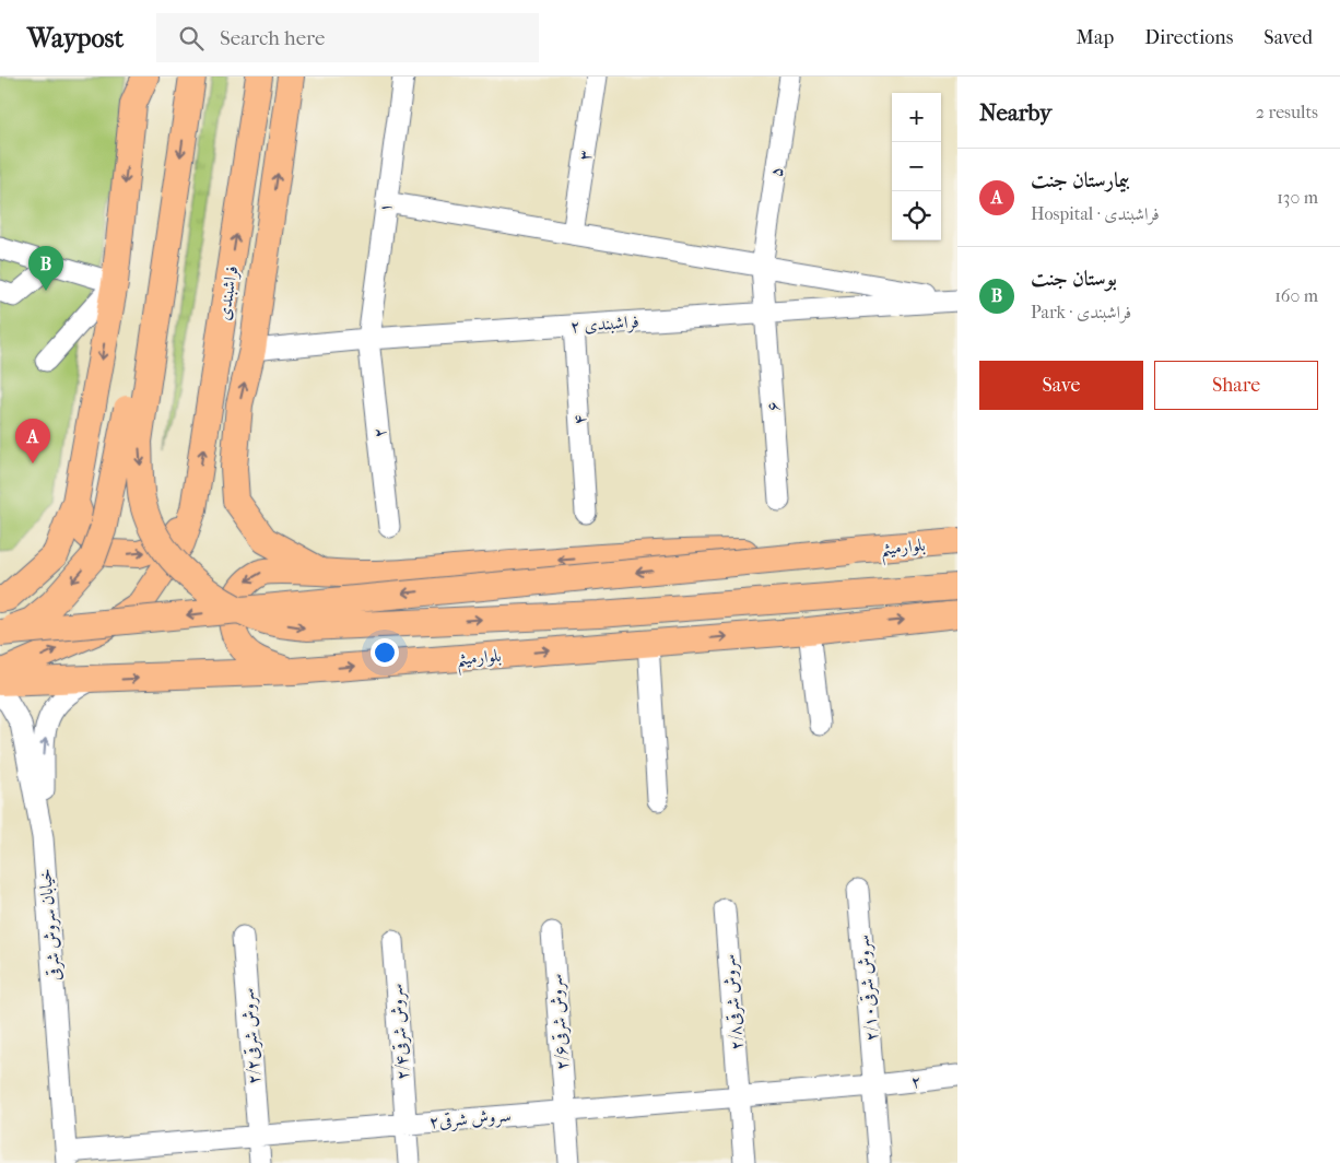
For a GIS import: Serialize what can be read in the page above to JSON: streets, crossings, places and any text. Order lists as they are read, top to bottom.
{
  "streets": {
    "main road": ["فراشبندی", "بلوارمیثم"],
    "street": [
      "۳",
      "۵",
      "۱",
      "۲ فراشبندی",
      "۶",
      "۴",
      "۲",
      "خیابان سروش شرقی",
      "سروش شرقی۲/۱۰",
      "سروش شرقی۲/۸",
      "سروش شرقی۲/۶",
      "سروش شرقی۲/۴",
      "سروش شرقی۲/۲",
      "سروش شرقی۲"
    ]
  },
  "crossings": [
    ["۵", "۲ فراشبندی"],
    ["۵", "۶"],
    ["۱", "۲ فراشبندی"],
    ["۱", "۲"],
    ["۲ فراشبندی", "۶"],
    ["۲ فراشبندی", "۴"],
    ["۲ فراشبندی", "۲"],
    ["۲", "سروش شرقی۲/۱۰"],
    ["۲", "سروش شرقی۲"],
    ["خیابان سروش شرقی", "سروش شرقی۲"],
    ["سروش شرقی۲/۱۰", "سروش شرقی۲"],
    ["سروش شرقی۲/۸", "سروش شرقی۲"],
    ["سروش شرقی۲/۶", "سروش شرقی۲"],
    ["سروش شرقی۲/۴", "سروش شرقی۲"],
    ["سروش شرقی۲/۲", "سروش شرقی۲"]
  ],
  "page": {
    "header": "Waypost",
    "search": "Search here",
    "nav": ["Map", "Directions", "Saved"],
    "heading": ["Nearby", "2 results"],
    "map_buttons": ["+", "−"],
    "list": [
      {
        "mark": "A",
        "name": "بیمارستان جنت",
        "note": "Hospital · فراشبندی",
        "value": "130 m"
      },
      {
        "mark": "B",
        "name": "بوستان جنت",
        "note": "Park · فراشبندی",
        "value": "160 m"
      }
    ],
    "pins": ["B", "A"],
    "buttons": ["Save", "Share"]
  }
}
